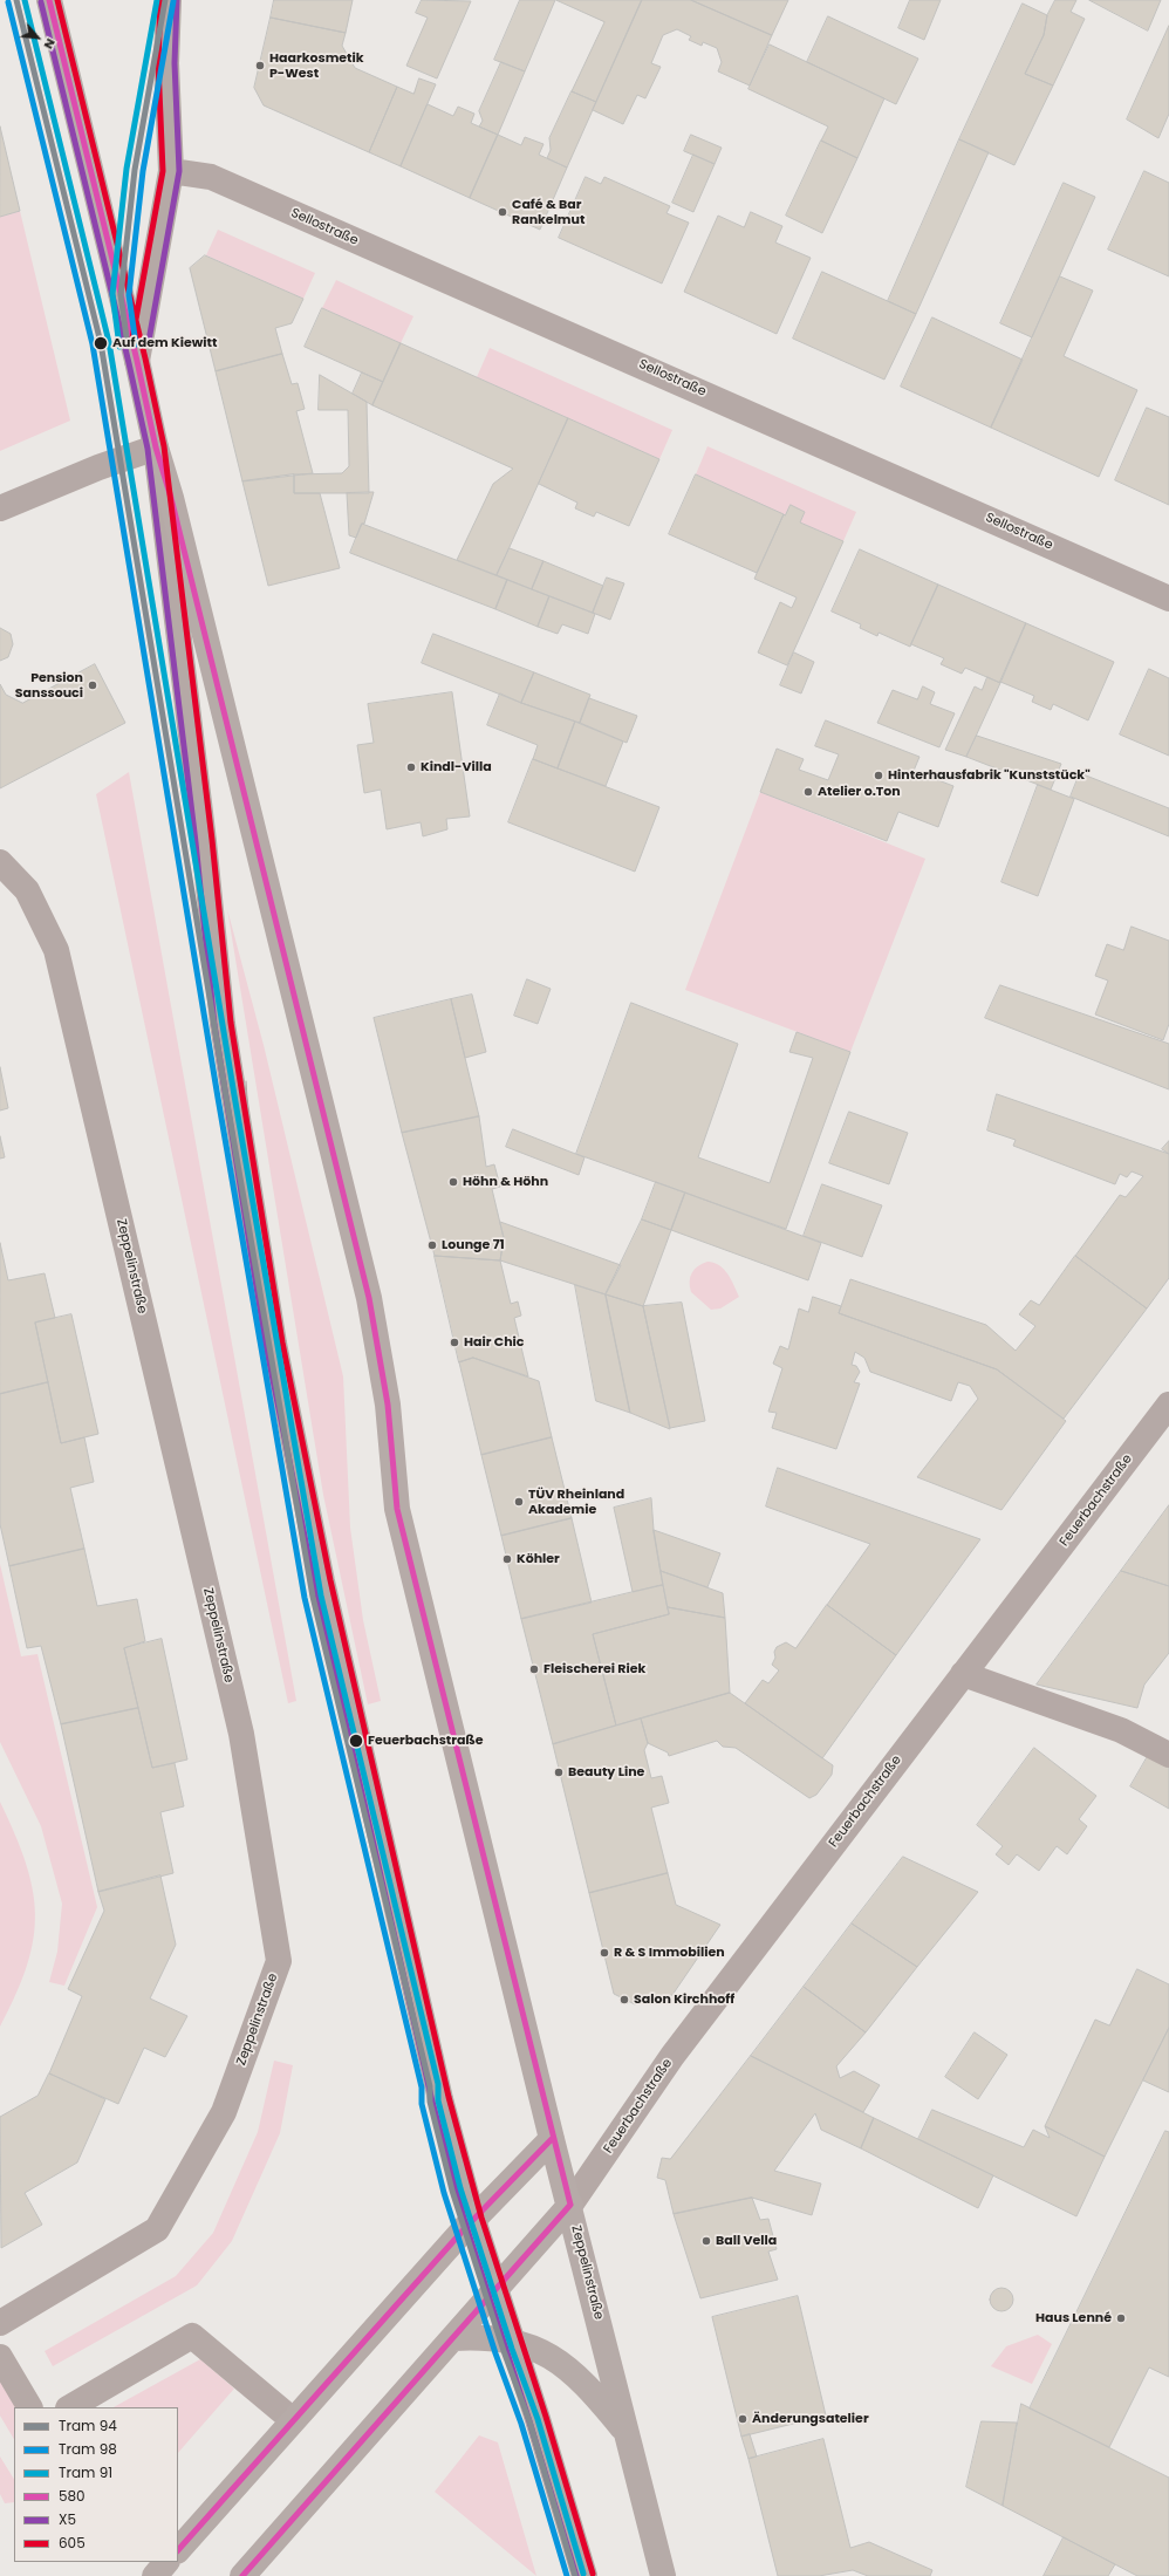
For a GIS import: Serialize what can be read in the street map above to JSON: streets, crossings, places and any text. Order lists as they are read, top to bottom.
{
  "streets": {
    "main road": ["Zeppelinstraße"],
    "street": ["Sellostraße", "Feuerbachstraße"]
  },
  "crossings": [
    ["Zeppelinstraße", "Feuerbachstraße"]
  ],
  "places": [
    "Haarkosmetik P-West",
    "Café & Bar Rankelmut",
    "Auf dem Kiewitt",
    "Pension Sanssouci",
    "Kindl-Villa",
    "Hinterhausfabrik \"Kunststück\"",
    "Atelier o.Ton",
    "Höhn & Höhn",
    "Lounge 71",
    "Hair Chic",
    "TÜV Rheinland Akademie",
    "Köhler",
    "Fleischerei Riek",
    "Feuerbachstraße",
    "Beauty Line",
    "R & S Immobilien",
    "Salon Kirchhoff",
    "Ball Vella",
    "Haus Lenné",
    "Änderungsatelier"
  ],
  "lines": [
    "tram line 94",
    "tram line 91",
    "transit line 580",
    "transit line X5",
    "transit line 605",
    "tram line 98"
  ],
  "legend": [
    "Tram 94",
    "Tram 98",
    "Tram 91",
    "580",
    "X5",
    "605"
  ],
  "north": "bottom right"
}
